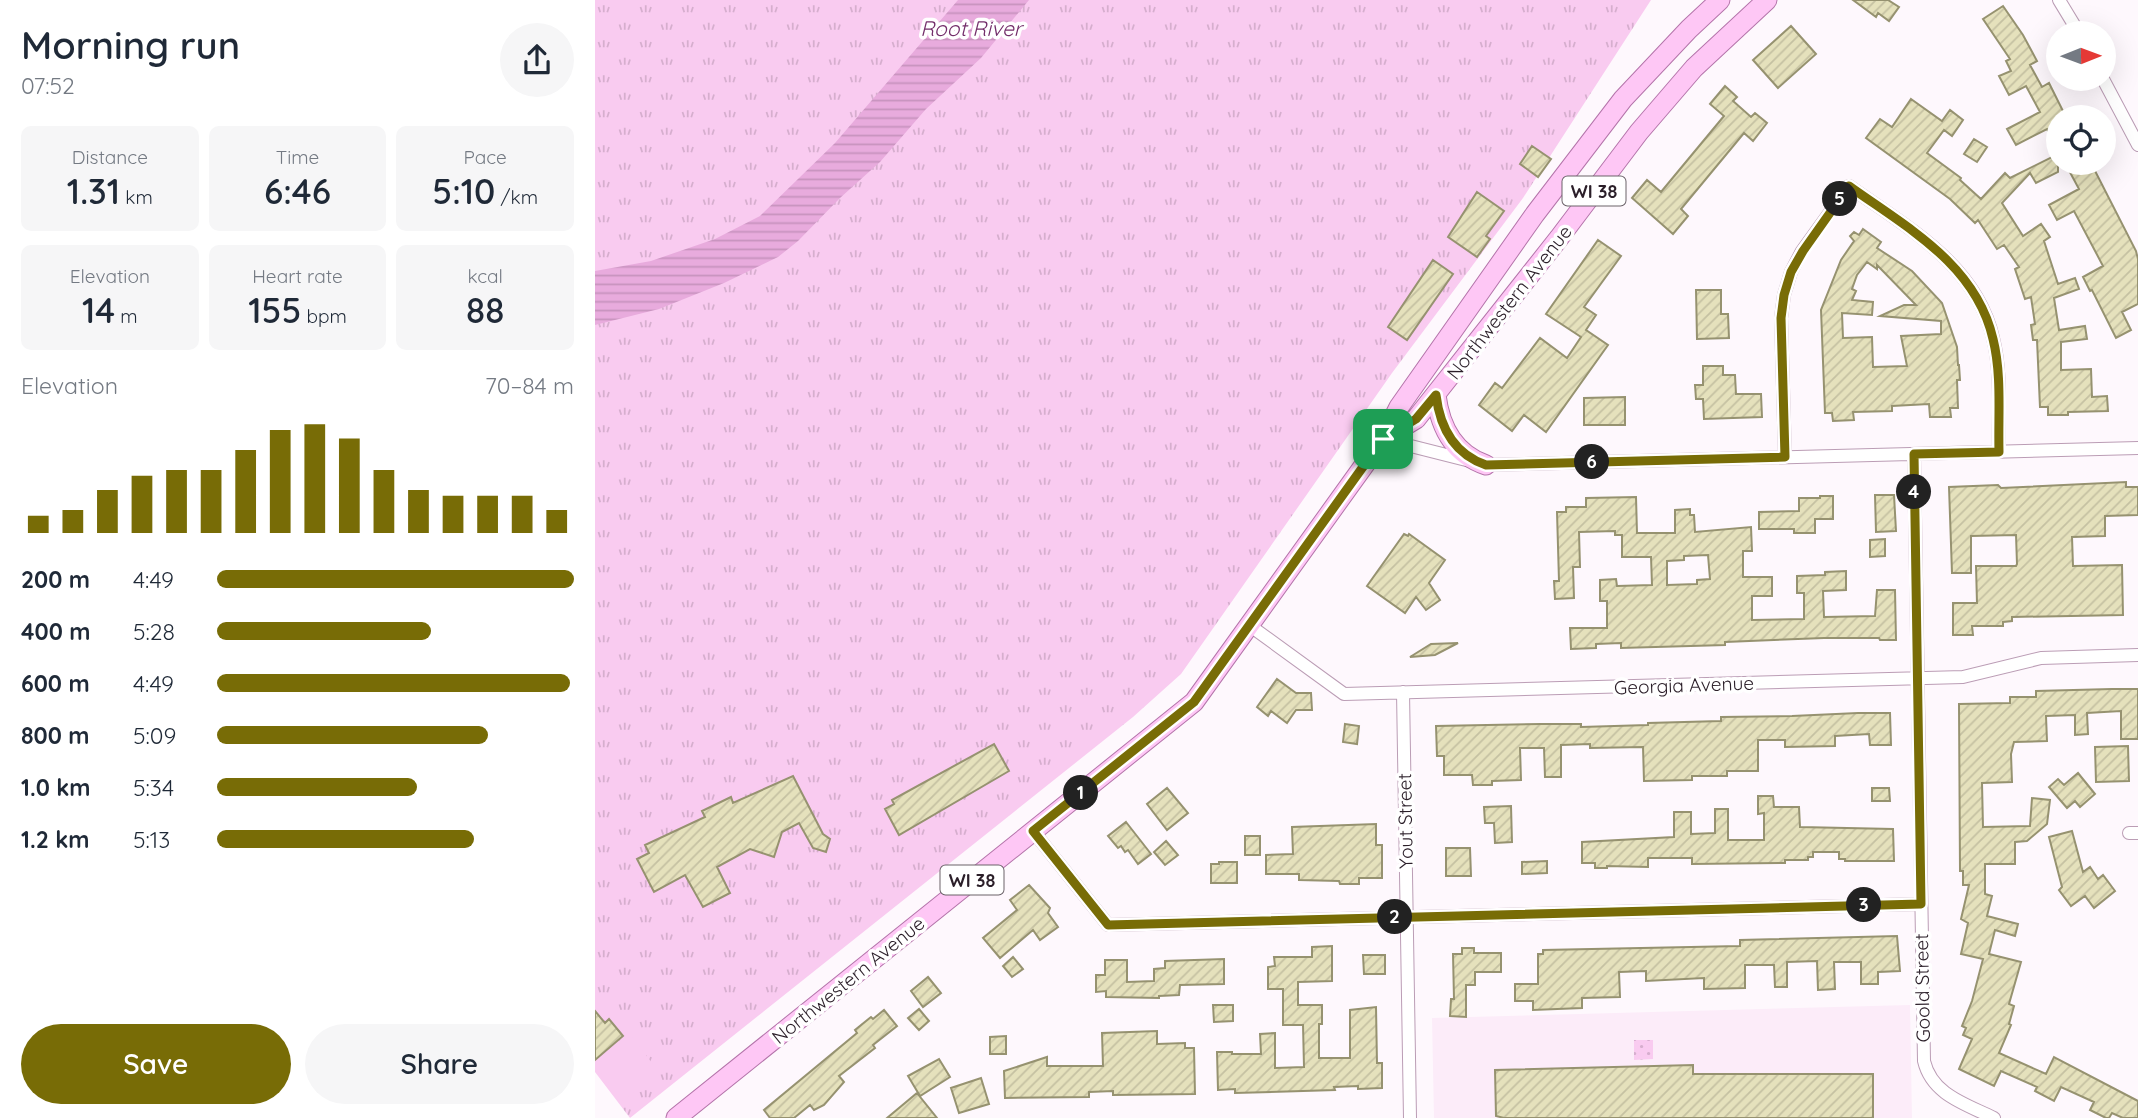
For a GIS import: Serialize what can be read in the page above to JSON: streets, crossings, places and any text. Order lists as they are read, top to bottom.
{
  "streets": {
    "main road": ["WI 38", "Northwestern Avenue"],
    "street": ["Georgia Avenue", "Yout Street", "Goold Street"]
  },
  "crossings": [
    ["Northwestern Avenue", "Georgia Avenue"],
    ["Georgia Avenue", "Yout Street"],
    ["Georgia Avenue", "Goold Street"]
  ],
  "water": ["Root River"],
  "north": "right",
  "page": {
    "heading": ["Morning run", "07:52"],
    "stats": [
      ["Distance", "1.31 km"],
      ["Time", "6:46"],
      ["Pace", "5:10 /km"],
      ["Elevation", "14 m"],
      ["Heart rate", "155 bpm"],
      ["kcal", "88"]
    ],
    "pins": [
      "5",
      "6",
      "4",
      "1",
      "3",
      "2"
    ],
    "chart": ["Elevation", "70–84 m"],
    "list": [
      {
        "name": "200 m",
        "note": "4:49"
      },
      {
        "name": "400 m",
        "note": "5:28"
      },
      {
        "name": "600 m",
        "note": "4:49"
      },
      {
        "name": "800 m",
        "note": "5:09"
      },
      {
        "name": "1.0 km",
        "note": "5:34"
      },
      {
        "name": "1.2 km",
        "note": "5:13"
      }
    ],
    "buttons": ["Save", "Share"]
  }
}
